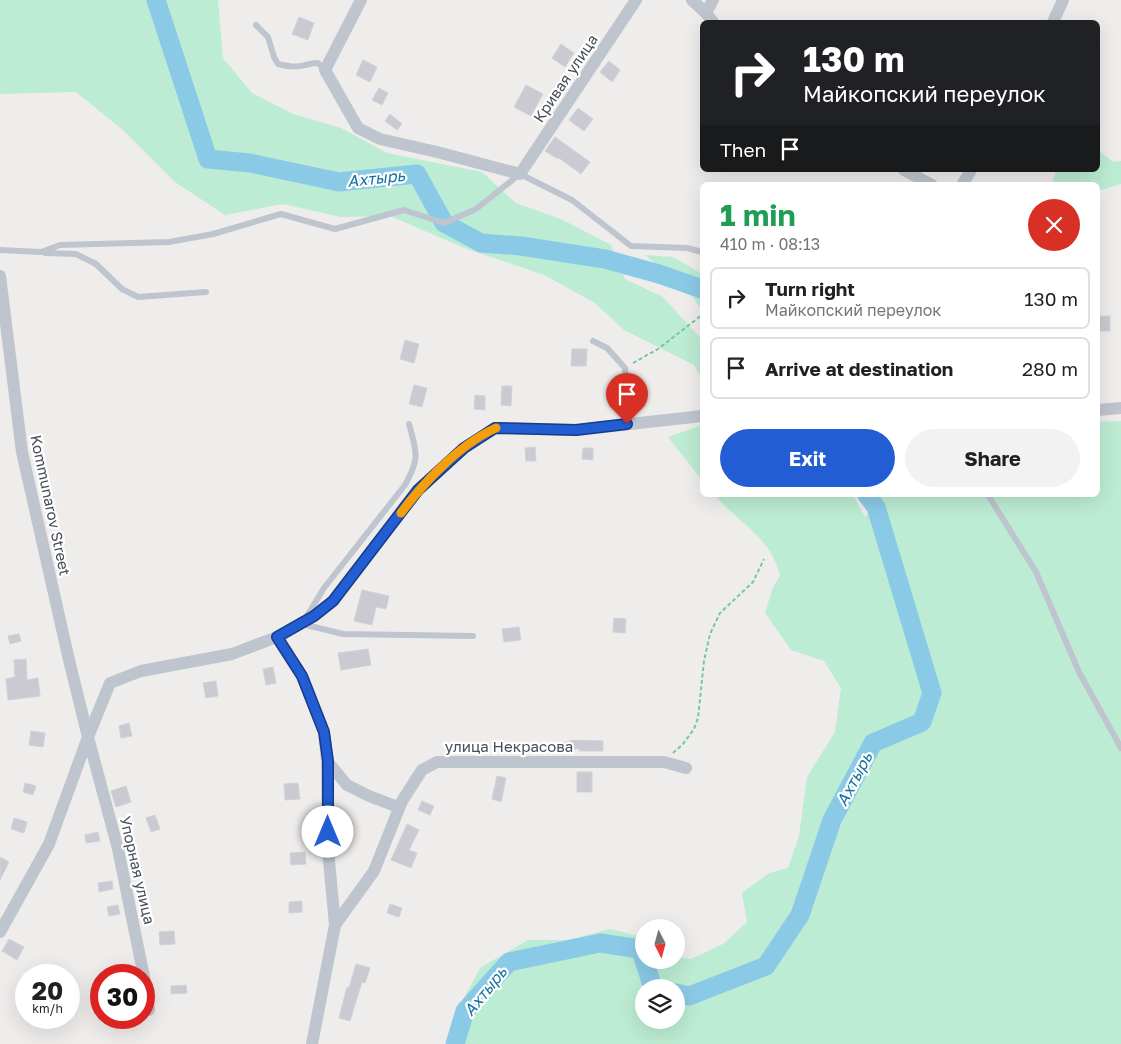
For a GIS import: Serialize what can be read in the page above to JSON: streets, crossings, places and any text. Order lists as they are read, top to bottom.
{
  "streets": {
    "street": [
      "Кривая улица",
      "Kommunarov Street",
      "улица Некрасова",
      "Упорная улица"
    ]
  },
  "crossings": [
    ["Kommunarov Street", "Упорная улица"]
  ],
  "water": ["Ахтырь"],
  "north": "bottom",
  "page": {
    "turn": ["130 m", "Майкопский переулок"],
    "then": "Then",
    "heading": ["1 min", "410 m · 08:13"],
    "list": [
      {
        "name": "Turn right",
        "note": "Майкопский переулок",
        "value": "130 m"
      },
      {
        "name": "Arrive at destination",
        "value": "280 m"
      }
    ],
    "buttons": ["Exit", "Share"],
    "speed": "20 km/h",
    "limit": "30"
  }
}
